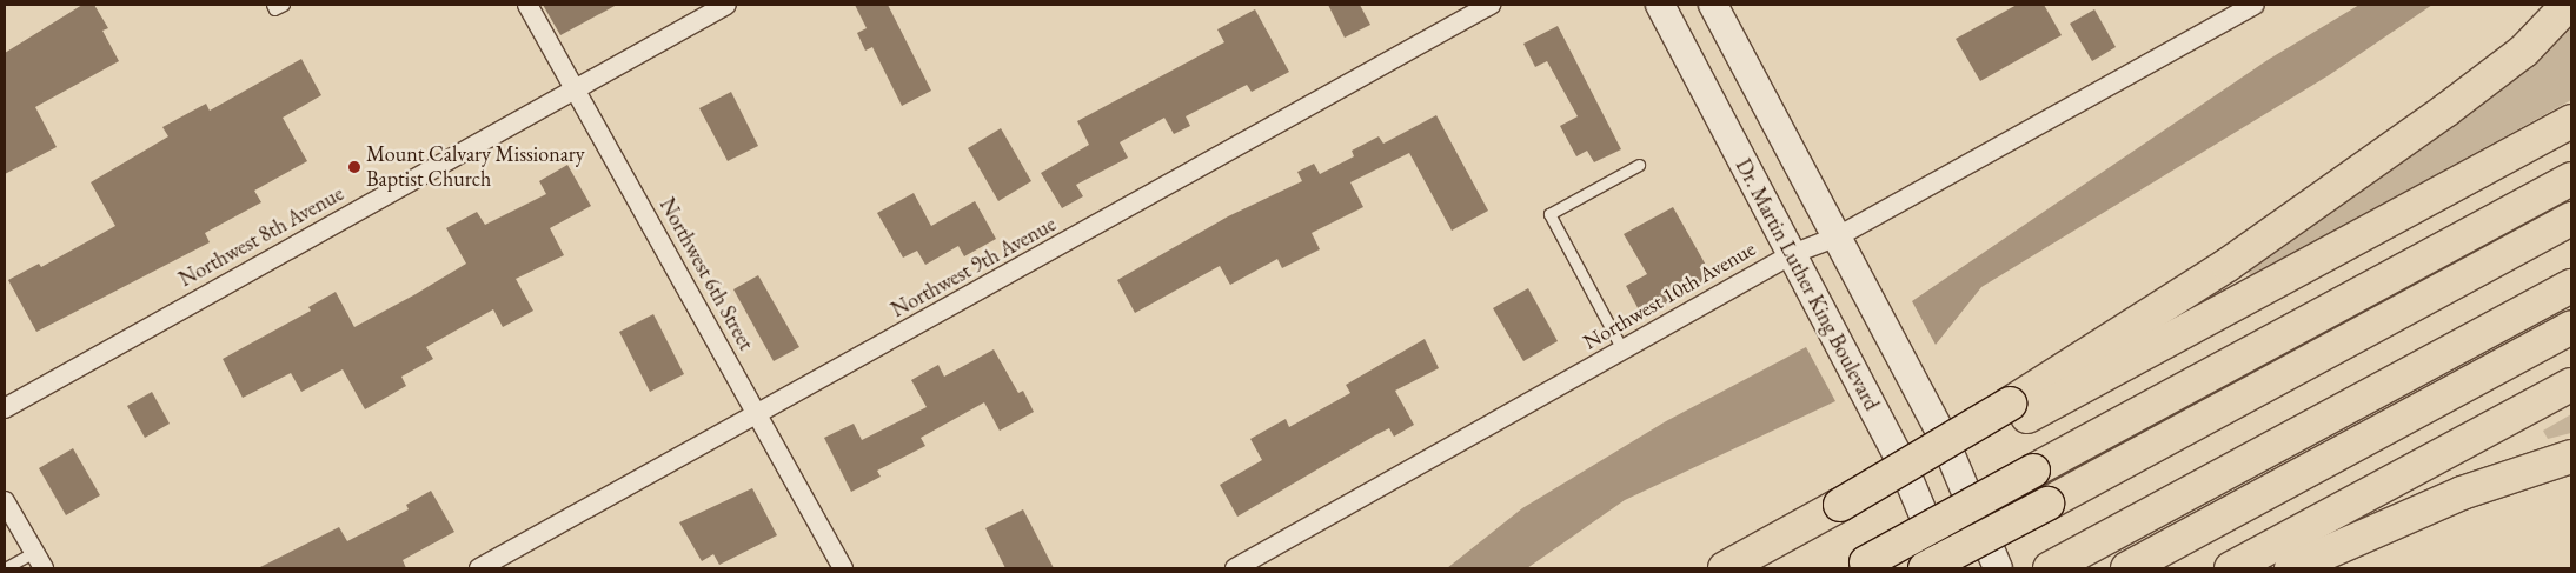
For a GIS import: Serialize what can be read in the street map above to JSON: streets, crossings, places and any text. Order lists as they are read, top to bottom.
{
  "streets": {
    "main road": ["Dr. Martin Luther King Boulevard"],
    "street": [
      "Northwest 8th Avenue",
      "Northwest 9th Avenue",
      "Northwest 6th Street",
      "Northwest 10th Avenue"
    ]
  },
  "crossings": [
    ["Northwest 8th Avenue", "Northwest 6th Street"],
    ["Northwest 9th Avenue", "Northwest 6th Street"],
    ["Dr. Martin Luther King Boulevard", "Northwest 10th Avenue"]
  ],
  "places": ["Mount Calvary Missionary Baptist Church"]
}
